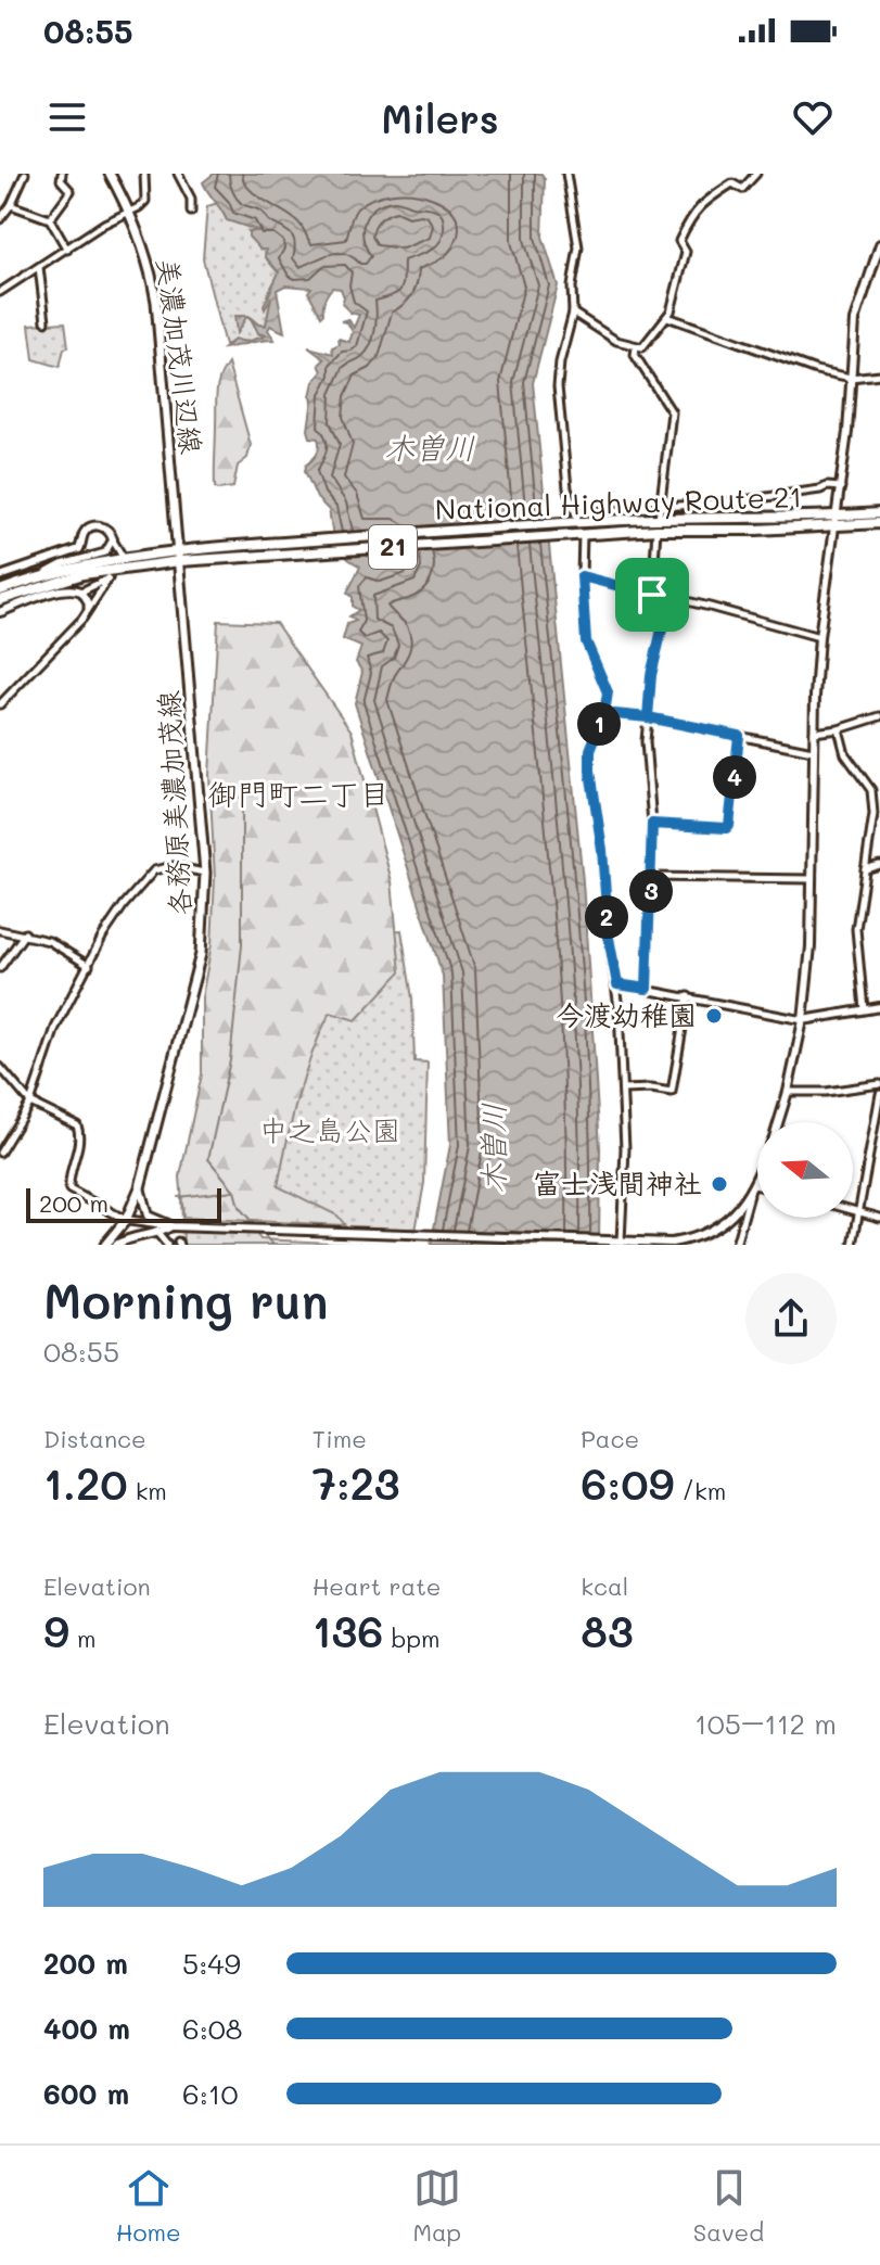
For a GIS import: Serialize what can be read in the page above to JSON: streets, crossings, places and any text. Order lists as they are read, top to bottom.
{
  "streets": {
    "highway": ["National Highway Route 21", "21"],
    "main road": ["美濃加茂川辺線", "各務原美濃加茂線"]
  },
  "crossings": [
    ["美濃加茂川辺線", "National Highway Route 21"],
    ["美濃加茂川辺線", "各務原美濃加茂線"],
    ["National Highway Route 21", "各務原美濃加茂線"]
  ],
  "districts": ["御門町二丁目"],
  "water": ["木曽川"],
  "parks": ["中之島公園"],
  "places": ["今渡幼稚園", "富士浅間神社"],
  "scale_bar": "200 m",
  "north": "left",
  "page": {
    "status": "08:55",
    "header": "Milers",
    "pins": [
      "1",
      "4",
      "3",
      "2"
    ],
    "scale": "200 m",
    "heading": ["Morning run", "08:55"],
    "stats": [
      ["Distance", "1.20 km"],
      ["Time", "7:23"],
      ["Pace", "6:09 /km"],
      ["Elevation", "9 m"],
      ["Heart rate", "136 bpm"],
      ["kcal", "83"]
    ],
    "chart": ["Elevation", "105–112 m"],
    "list": [
      {
        "name": "200 m",
        "note": "5:49"
      },
      {
        "name": "400 m",
        "note": "6:08"
      },
      {
        "name": "600 m",
        "note": "6:10"
      }
    ],
    "tabs": ["Home", "Map", "Saved"]
  }
}
